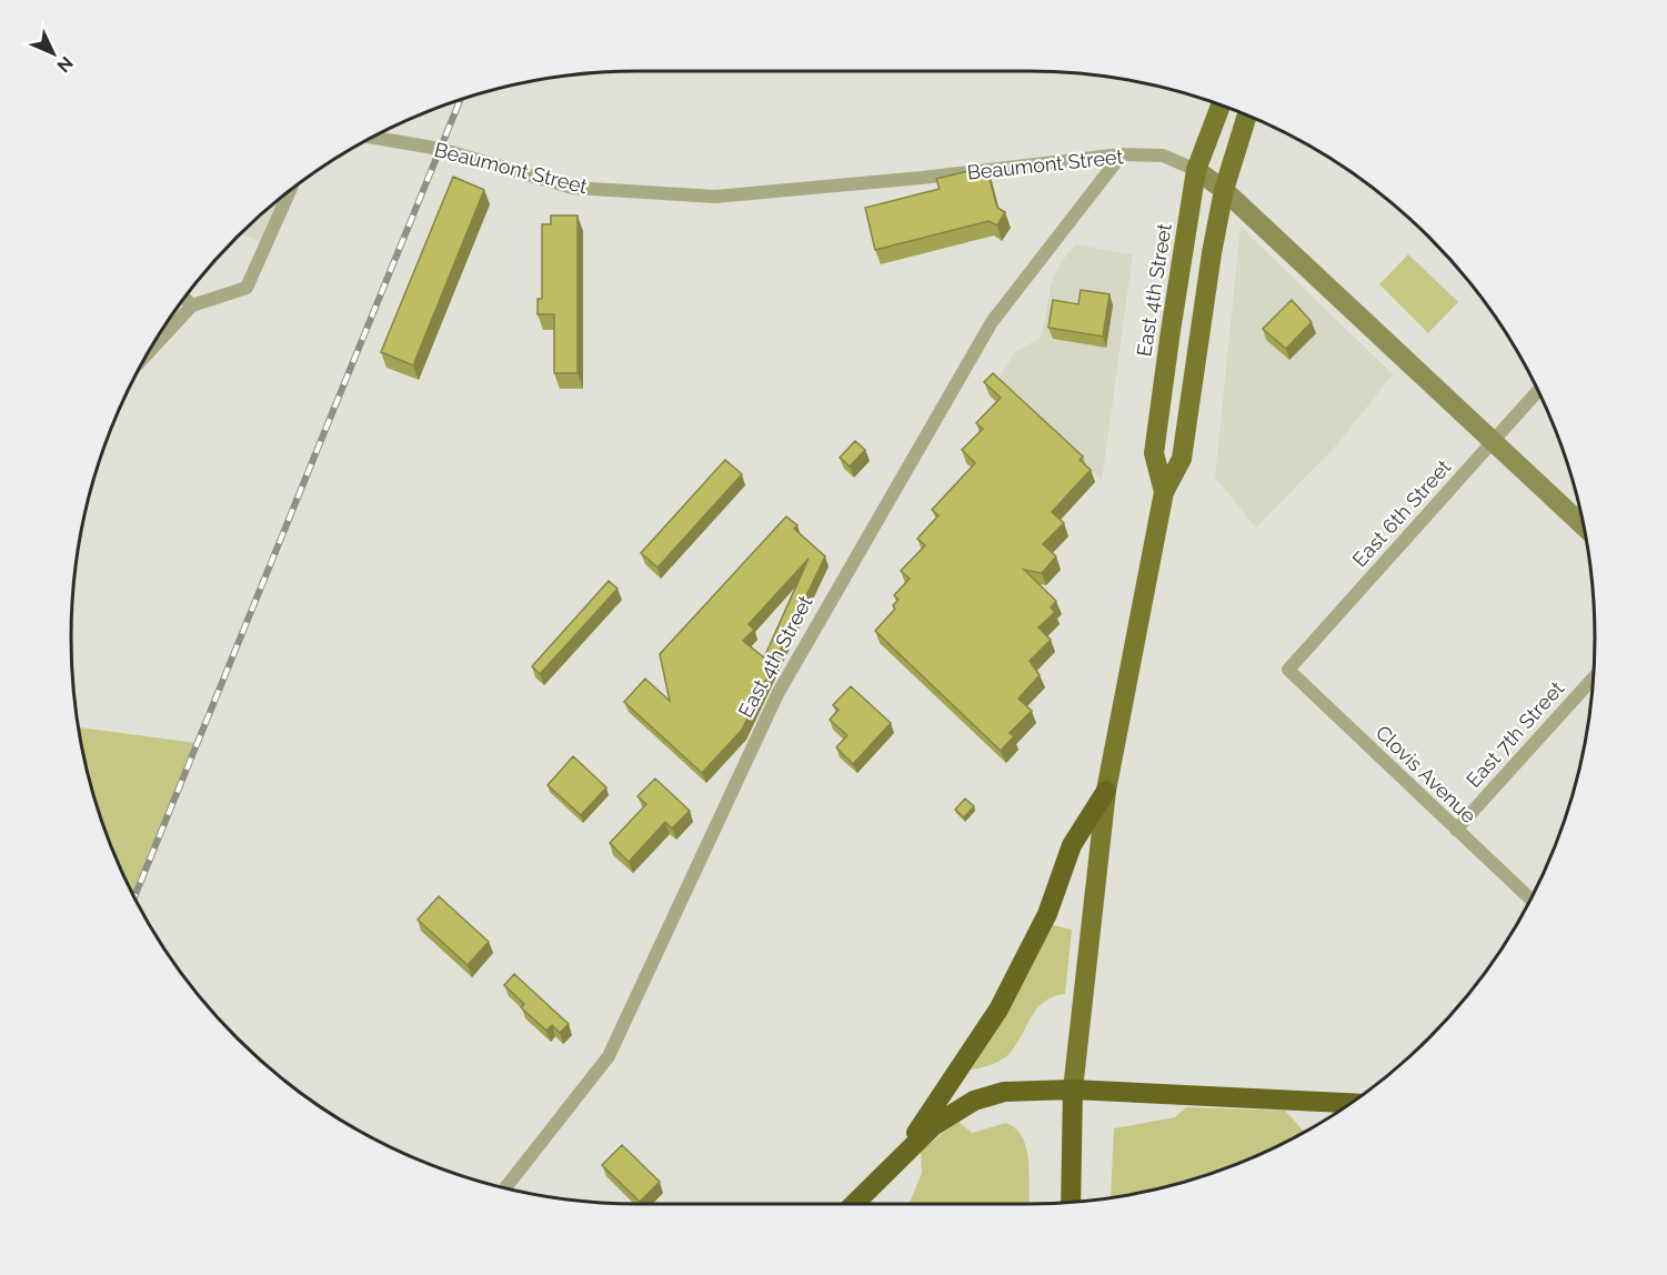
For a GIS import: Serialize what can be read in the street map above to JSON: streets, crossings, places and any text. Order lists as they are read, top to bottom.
{
  "streets": {
    "highway": ["East 4th Street"],
    "street": [
      "Beaumont Street",
      "East 6th Street",
      "East 7th Street",
      "Clovis Avenue"
    ]
  },
  "crossings": [
    ["Beaumont Street", "East 4th Street"],
    ["Beaumont Street", "East 6th Street"],
    ["East 6th Street", "Clovis Avenue"],
    ["East 7th Street", "Clovis Avenue"]
  ],
  "north": "bottom right"
}
